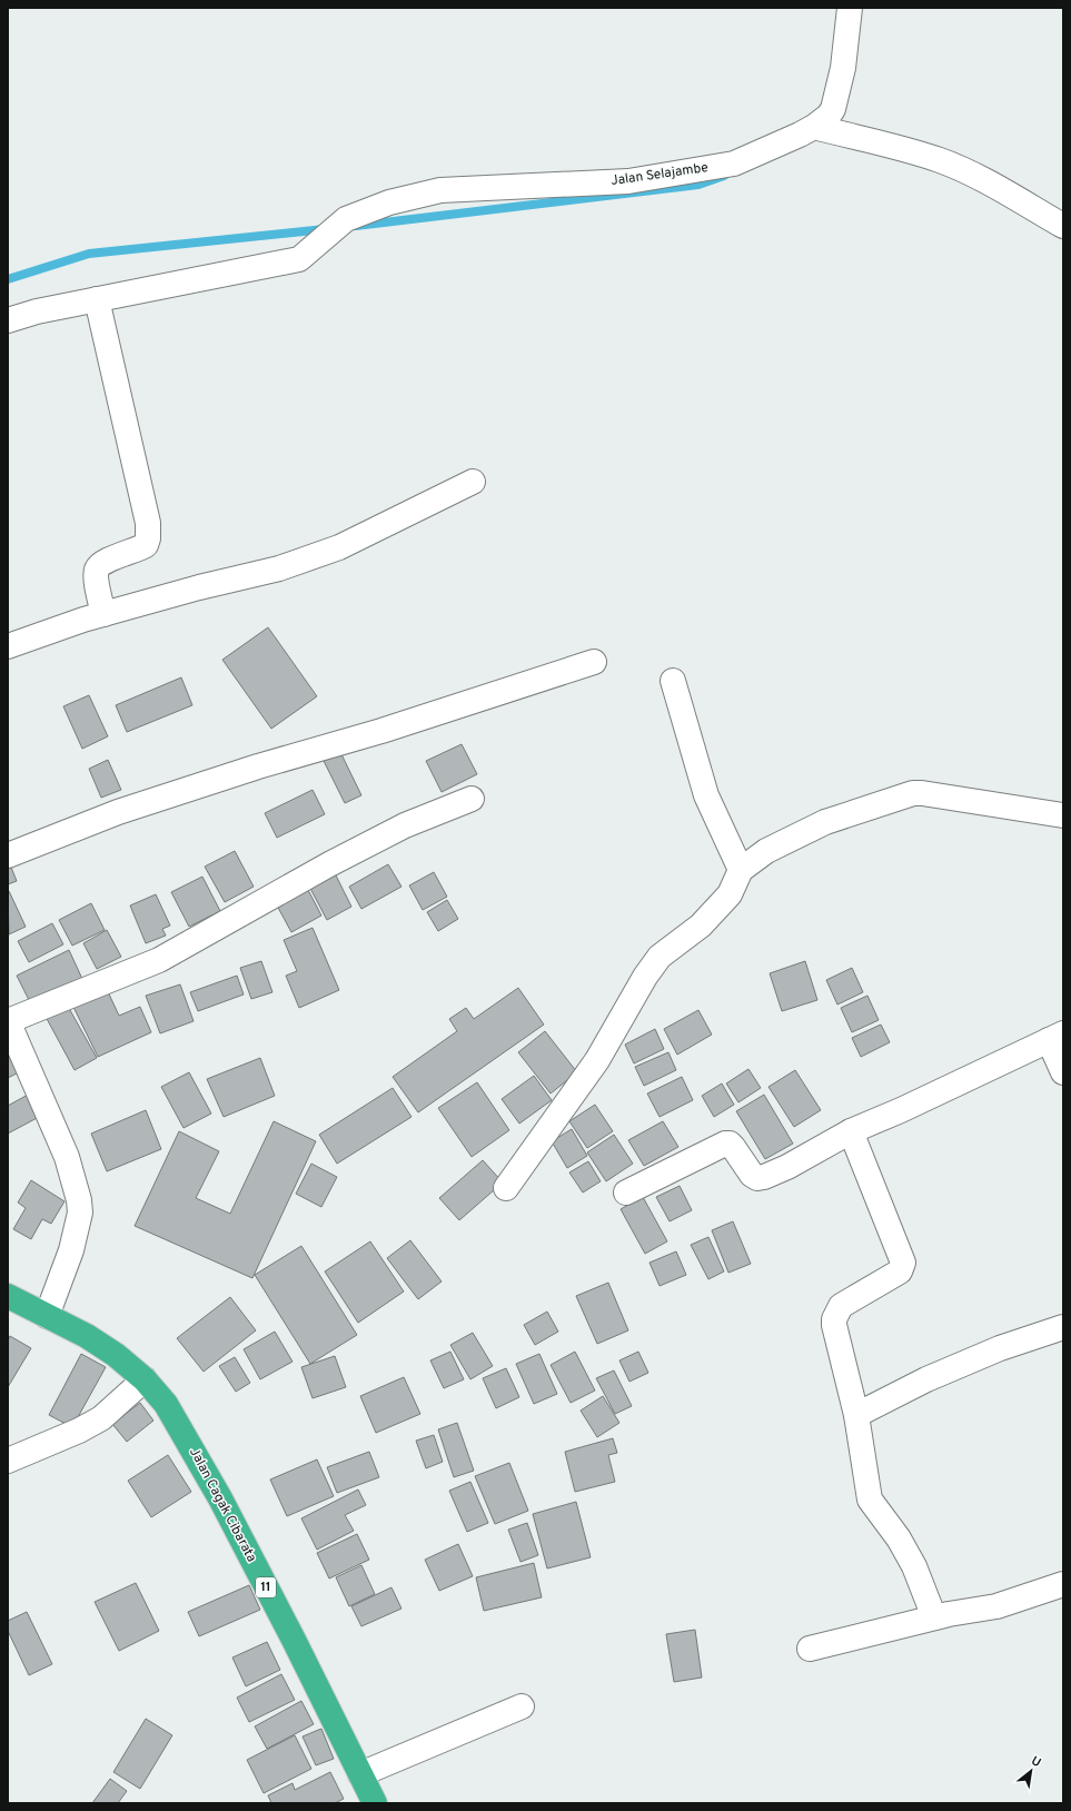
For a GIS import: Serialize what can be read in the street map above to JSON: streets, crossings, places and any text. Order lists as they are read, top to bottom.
{
  "streets": {
    "highway": ["Jalan Cagak Cibarata", "11"],
    "street": ["Jalan Selajambe"]
  },
  "crossings": [
    ["Jalan Cagak Cibarata", "11"]
  ],
  "north": "top right"
}
